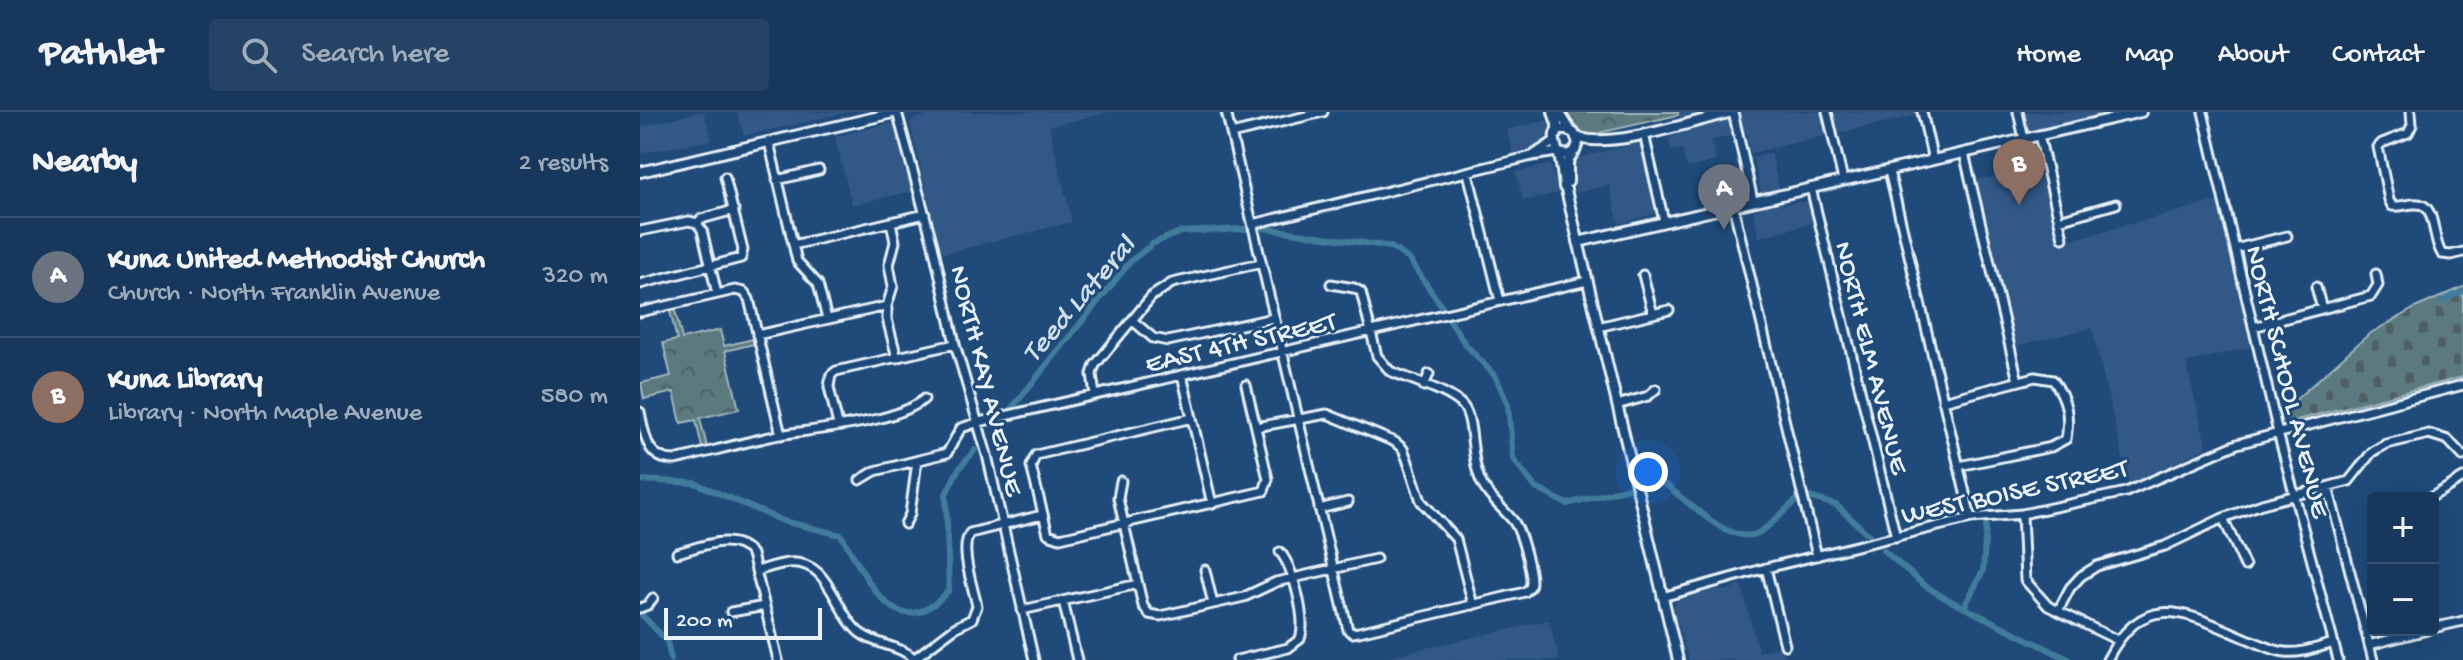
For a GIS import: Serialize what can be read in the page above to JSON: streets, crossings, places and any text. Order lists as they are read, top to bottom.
{
  "streets": {
    "street": [
      "EAST 4TH STREET",
      "NORTH ELM AVENUE",
      "NORTH KAY AVENUE",
      "NORTH SCHOOL AVENUE",
      "WEST BOISE STREET"
    ]
  },
  "crossings": [
    ["EAST 4TH STREET", "NORTH KAY AVENUE"],
    ["NORTH ELM AVENUE", "WEST BOISE STREET"],
    ["NORTH SCHOOL AVENUE", "WEST BOISE STREET"]
  ],
  "water": ["Teed Lateral"],
  "scale_bar": "200 m",
  "page": {
    "header": "Pathlet",
    "search": "Search here",
    "nav": [
      "Home",
      "Map",
      "About",
      "Contact"
    ],
    "heading": ["Nearby", "2 results"],
    "pins": ["B", "A"],
    "list": [
      {
        "mark": "A",
        "name": "Kuna United Methodist Church",
        "note": "Church · North Franklin Avenue",
        "value": "320 m"
      },
      {
        "mark": "B",
        "name": "Kuna Library",
        "note": "Library · North Maple Avenue",
        "value": "580 m"
      }
    ],
    "map_buttons": ["+", "−"],
    "scale": "200 m"
  }
}
